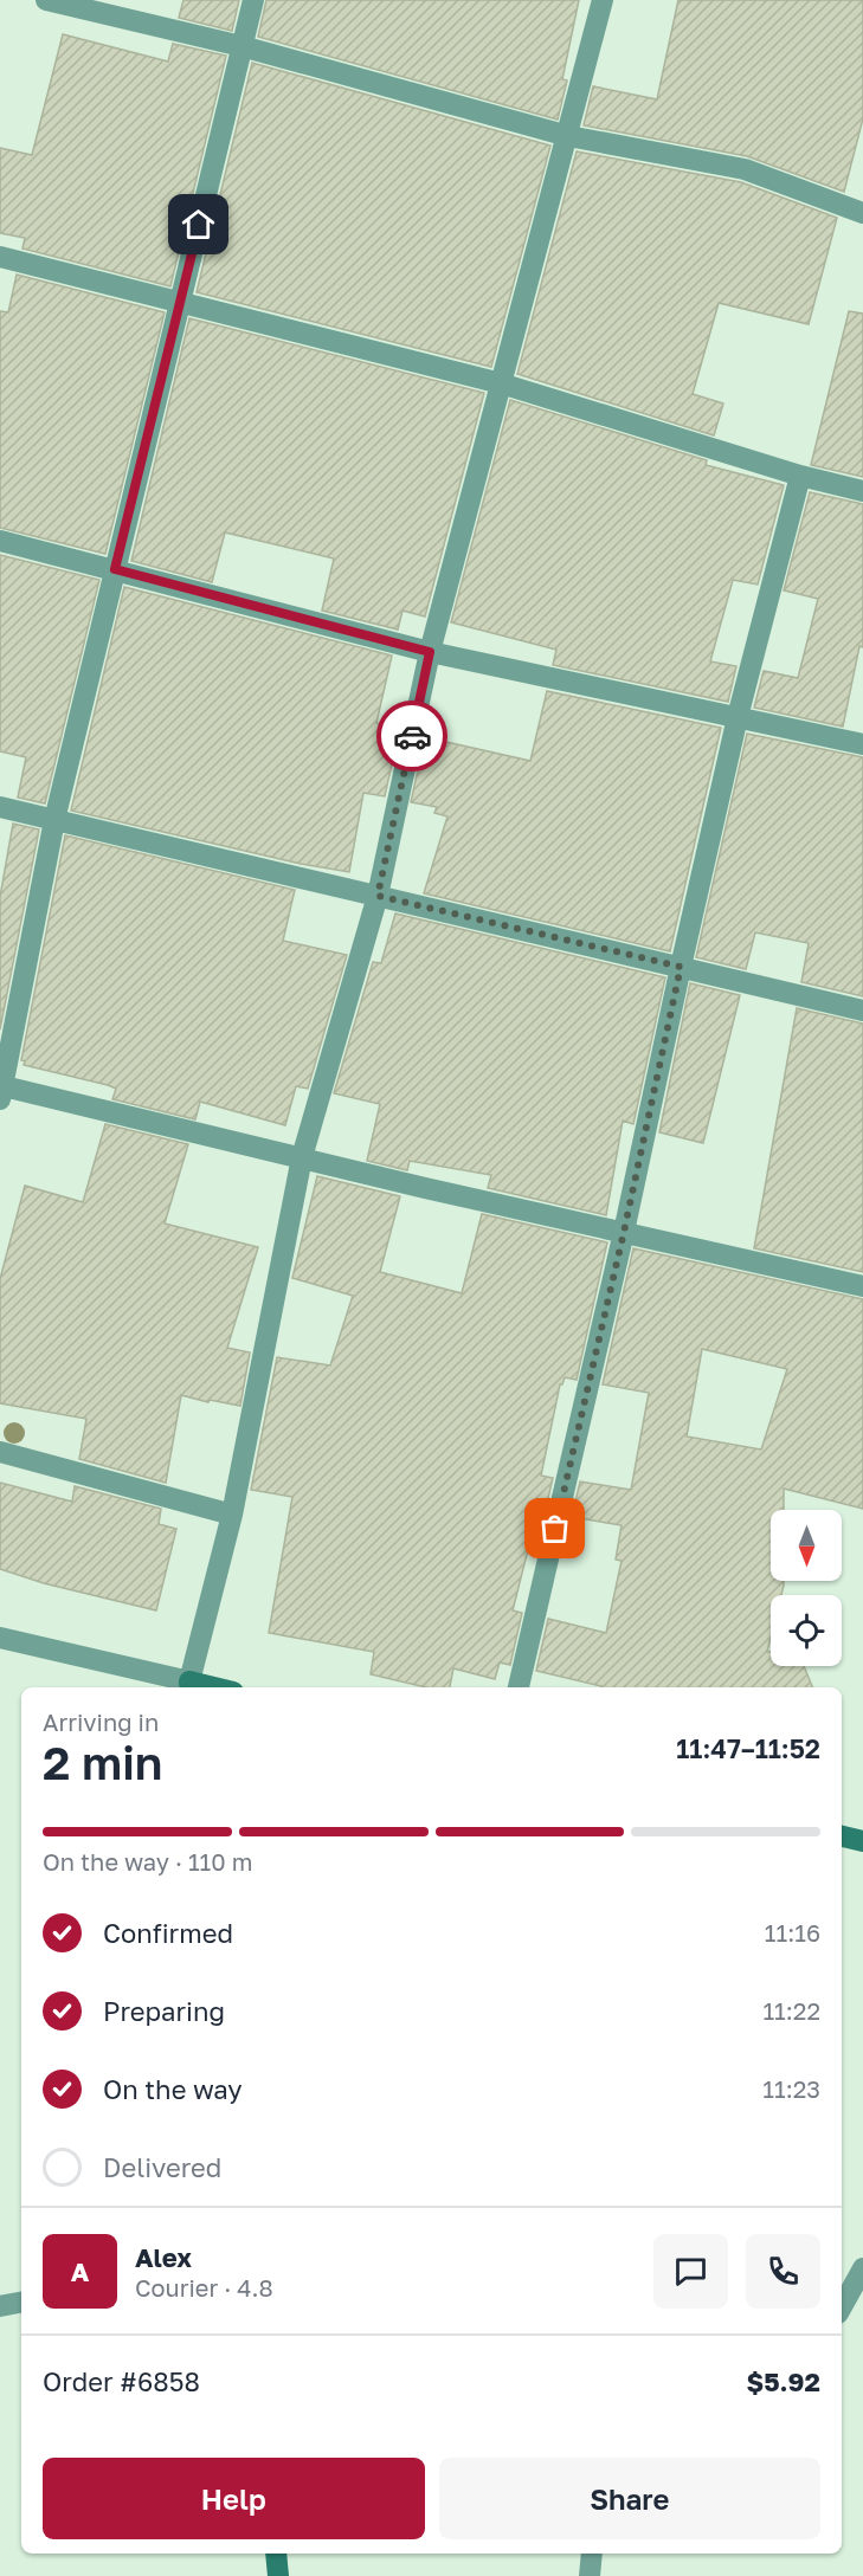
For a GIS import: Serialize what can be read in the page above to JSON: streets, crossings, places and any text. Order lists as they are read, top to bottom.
{
  "north": "bottom",
  "page": {
    "heading": ["2 min", "Arriving in", "11:47–11:52"],
    "panel": [
      "Alex",
      "Courier · 4.8",
      "Order #6858",
      "$5.92"
    ],
    "bar": "On the way · 110 m",
    "list": [
      ["Confirmed", "11:16"],
      ["Preparing", "11:22"],
      ["On the way", "11:23"],
      "Delivered"
    ],
    "round": "A",
    "buttons": ["Help", "Share"]
  }
}
